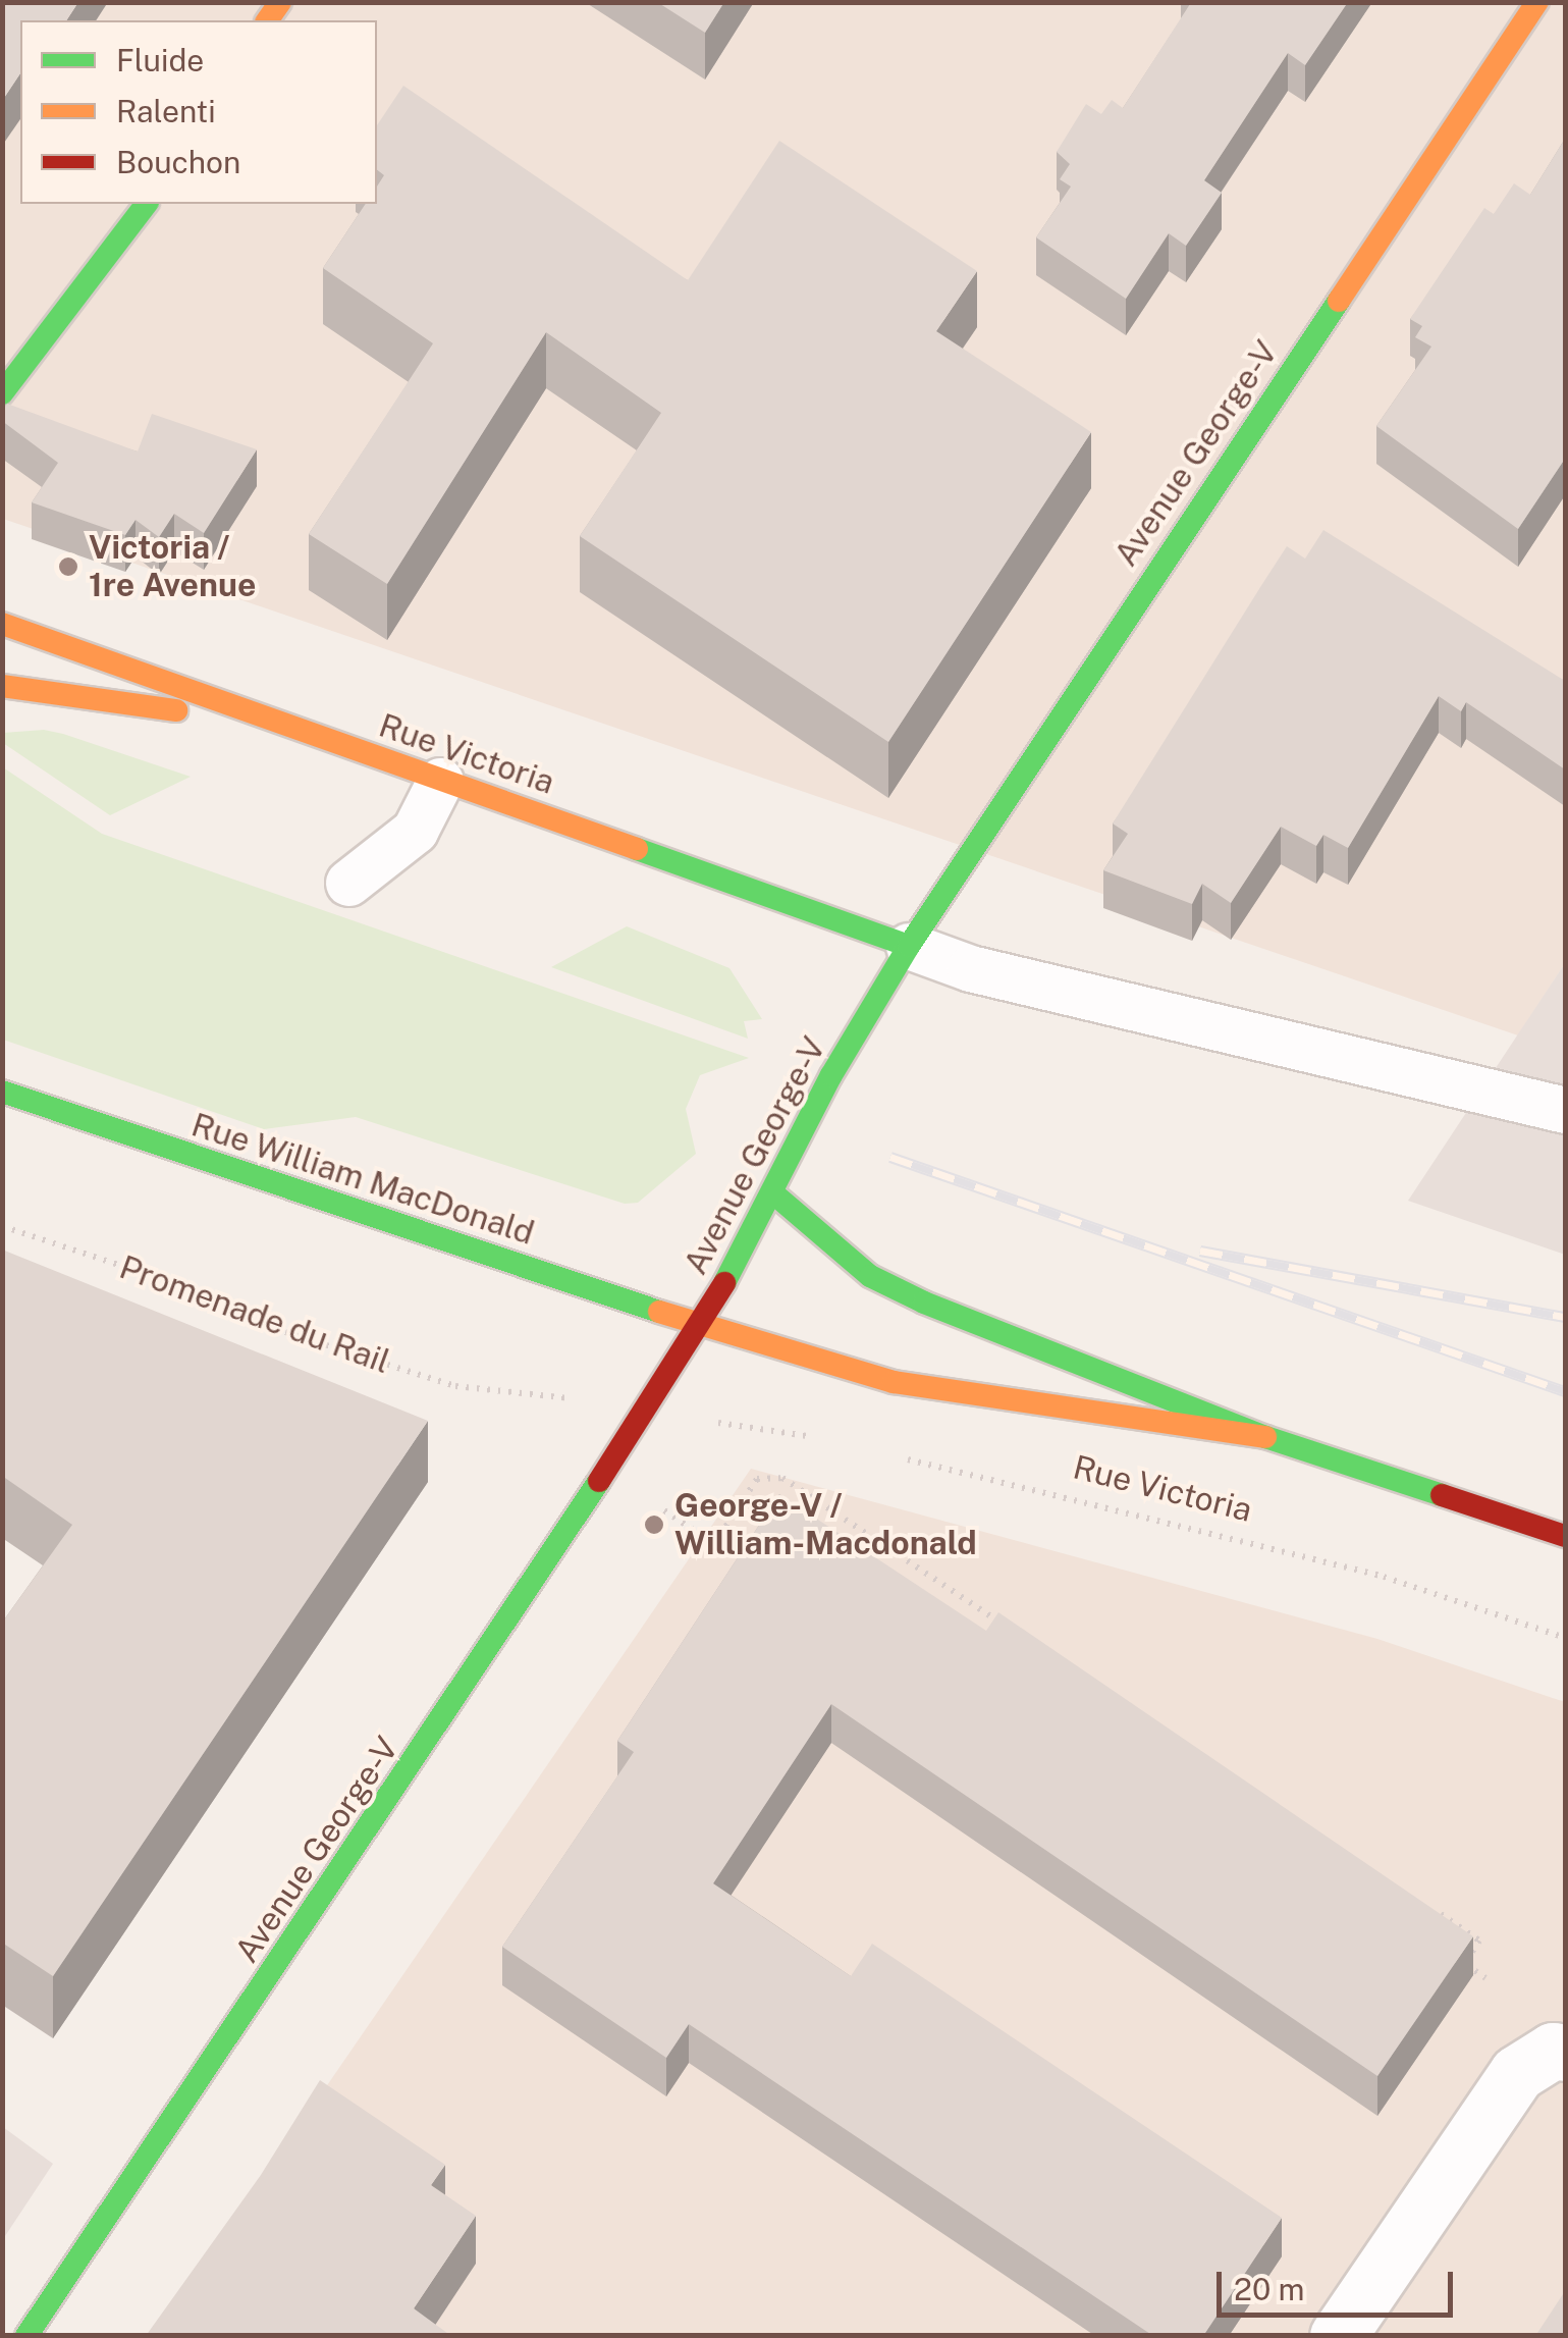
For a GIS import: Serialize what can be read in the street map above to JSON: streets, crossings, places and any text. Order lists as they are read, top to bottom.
{
  "streets": {
    "main road": ["Avenue George-V", "Rue Victoria", "Rue William MacDonald"],
    "path": ["Promenade du Rail"]
  },
  "crossings": [
    ["Avenue George-V", "Rue Victoria"],
    ["Avenue George-V", "Rue William MacDonald"],
    ["Rue Victoria", "Rue William MacDonald"]
  ],
  "places": ["Victoria / 1re Avenue", "George-V / William-Macdonald"],
  "legend": ["Fluide", "Ralenti", "Bouchon"],
  "scale_bar": "20 m"
}
